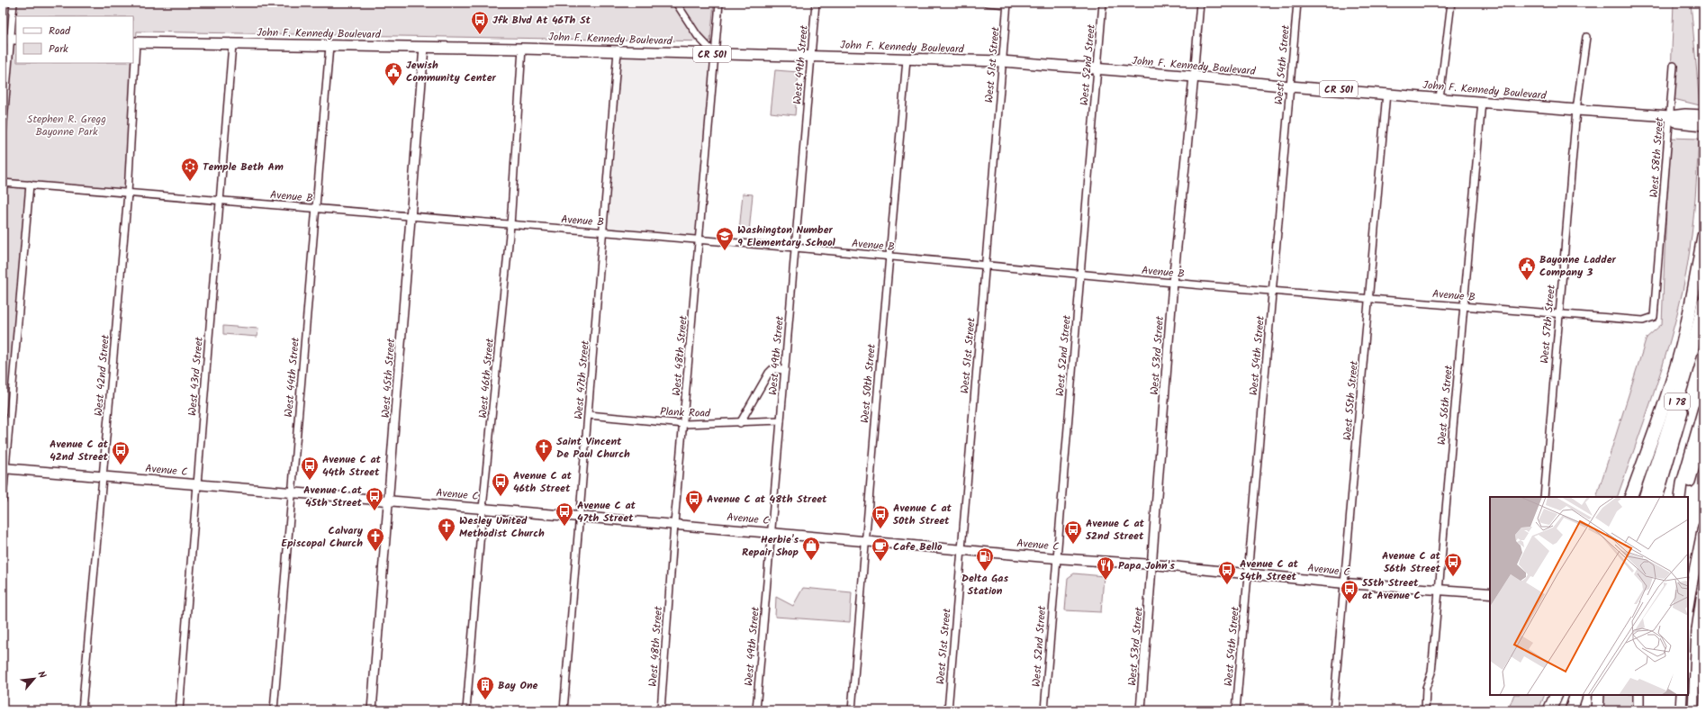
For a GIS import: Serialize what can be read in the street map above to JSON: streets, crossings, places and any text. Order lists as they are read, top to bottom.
{
  "streets": {
    "highway": ["I 78"],
    "main road": ["John F. Kennedy Boulevard", "CR 501", "Avenue C"],
    "street": [
      "West 49th Street",
      "West 51st Street",
      "West 52nd Street",
      "West 54th Street",
      "West 58th Street",
      "Avenue B",
      "West 57th Street",
      "West 48th Street",
      "West 53rd Street",
      "West 42nd Street",
      "West 43rd Street",
      "West 44th Street",
      "West 45th Street",
      "West 46th Street",
      "West 47th Street",
      "West 50th Street",
      "West 55th Street",
      "West 56th Street",
      "Plank Road"
    ]
  },
  "crossings": [
    ["John F. Kennedy Boulevard", "West 49th Street"],
    ["John F. Kennedy Boulevard", "West 51st Street"],
    ["John F. Kennedy Boulevard", "West 52nd Street"],
    ["John F. Kennedy Boulevard", "West 54th Street"],
    ["John F. Kennedy Boulevard", "West 58th Street"],
    ["John F. Kennedy Boulevard", "West 57th Street"],
    ["John F. Kennedy Boulevard", "West 48th Street"],
    ["John F. Kennedy Boulevard", "West 53rd Street"],
    ["John F. Kennedy Boulevard", "West 42nd Street"],
    ["John F. Kennedy Boulevard", "West 43rd Street"],
    ["John F. Kennedy Boulevard", "West 44th Street"],
    ["John F. Kennedy Boulevard", "West 45th Street"],
    ["John F. Kennedy Boulevard", "West 46th Street"],
    ["John F. Kennedy Boulevard", "West 47th Street"],
    ["John F. Kennedy Boulevard", "West 50th Street"],
    ["John F. Kennedy Boulevard", "West 55th Street"],
    ["John F. Kennedy Boulevard", "West 56th Street"],
    ["West 49th Street", "Avenue B"],
    ["West 49th Street", "Plank Road"],
    ["West 49th Street", "Avenue C"],
    ["West 51st Street", "Avenue B"],
    ["West 51st Street", "Avenue C"],
    ["West 52nd Street", "Avenue B"],
    ["West 52nd Street", "Avenue C"],
    ["West 54th Street", "Avenue B"],
    ["West 54th Street", "Avenue C"],
    ["West 58th Street", "Avenue B"],
    ["Avenue B", "West 57th Street"],
    ["Avenue B", "West 48th Street"],
    ["Avenue B", "West 53rd Street"],
    ["Avenue B", "West 42nd Street"],
    ["Avenue B", "West 43rd Street"],
    ["Avenue B", "West 44th Street"],
    ["Avenue B", "West 45th Street"],
    ["Avenue B", "West 46th Street"],
    ["Avenue B", "West 47th Street"],
    ["Avenue B", "West 50th Street"],
    ["Avenue B", "West 55th Street"],
    ["Avenue B", "West 56th Street"],
    ["West 48th Street", "Plank Road"],
    ["West 48th Street", "Avenue C"],
    ["West 53rd Street", "Avenue C"],
    ["West 42nd Street", "Avenue C"],
    ["West 43rd Street", "Avenue C"],
    ["West 44th Street", "Avenue C"],
    ["West 45th Street", "Avenue C"],
    ["West 46th Street", "Avenue C"],
    ["West 47th Street", "Plank Road"],
    ["West 47th Street", "Avenue C"],
    ["West 50th Street", "Avenue C"],
    ["West 55th Street", "Avenue C"],
    ["West 56th Street", "Avenue C"]
  ],
  "parks": ["Stephen R. Gregg Bayonne Park"],
  "places": {
    "bus stop": [
      "Jfk Blvd At 46Th St",
      "Avenue C at 42nd Street",
      "Avenue C at 44th Street",
      "Avenue C at 46th Street",
      "Avenue C at 45th Street",
      "Avenue C at 48th Street",
      "Avenue C at 47th Street",
      "Avenue C at 50th Street",
      "Avenue C at 52nd Street",
      "Avenue C at 56th Street",
      "Avenue C at 54th Street",
      "55th Street at Avenue C"
    ],
    "public building": ["Jewish Community Center", "Bayonne Ladder Company 3"],
    "synagogue": ["Temple Beth Am"],
    "school or university": ["Washington Number 9 Elementary School"],
    "church": ["Saint Vincent De Paul Church", "Wesley United Methodist Church", "Calvary Episcopal Church"],
    "shop": ["Herbie's Repair Shop"],
    "cafe": ["Cafe Bello"],
    "fuel station": ["Delta Gas Station"],
    "restaurant": ["Papa John's"],
    "building": ["Bay One"]
  },
  "legend": ["Road", "Park"],
  "north": "top right"
}
